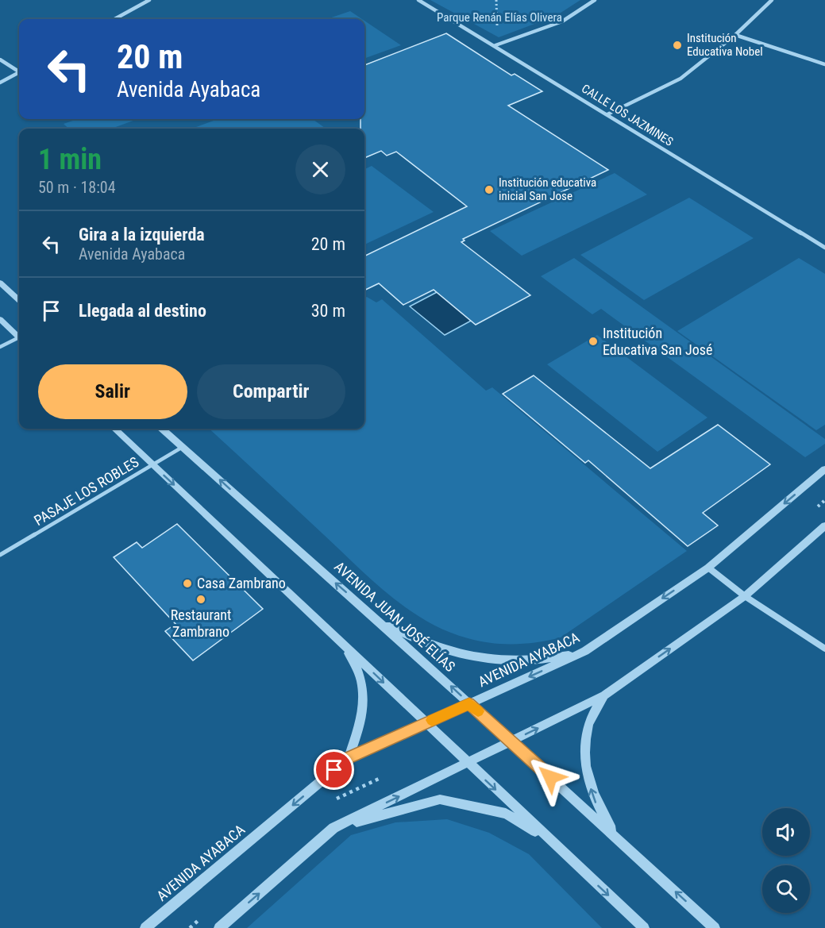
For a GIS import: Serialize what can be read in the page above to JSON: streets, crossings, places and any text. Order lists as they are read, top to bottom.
{
  "streets": {
    "street": ["CALLE LOS JAZMINES", "AVENIDA JUAN JOSÉ ELÍAS", "AVENIDA AYABACA"],
    "lane": ["PASAJE LOS ROBLES"]
  },
  "crossings": [
    ["PASAJE LOS ROBLES", "AVENIDA JUAN JOSÉ ELÍAS"],
    ["AVENIDA JUAN JOSÉ ELÍAS", "AVENIDA AYABACA"]
  ],
  "parks": ["Parque Renán Elías Olivera"],
  "places": [
    "Institución Educativa Nobel",
    "Institución educativa inicial San Jose",
    "Institución Educativa San José",
    "Casa Zambrano",
    "Restaurant Zambrano"
  ],
  "page": {
    "turn": ["20 m", "Avenida Ayabaca"],
    "heading": ["1 min", "50 m · 18:04"],
    "list": [
      {
        "name": "Gira a la izquierda",
        "note": "Avenida Ayabaca",
        "value": "20 m"
      },
      {
        "name": "Llegada al destino",
        "value": "30 m"
      }
    ],
    "buttons": ["Salir", "Compartir"]
  }
}
